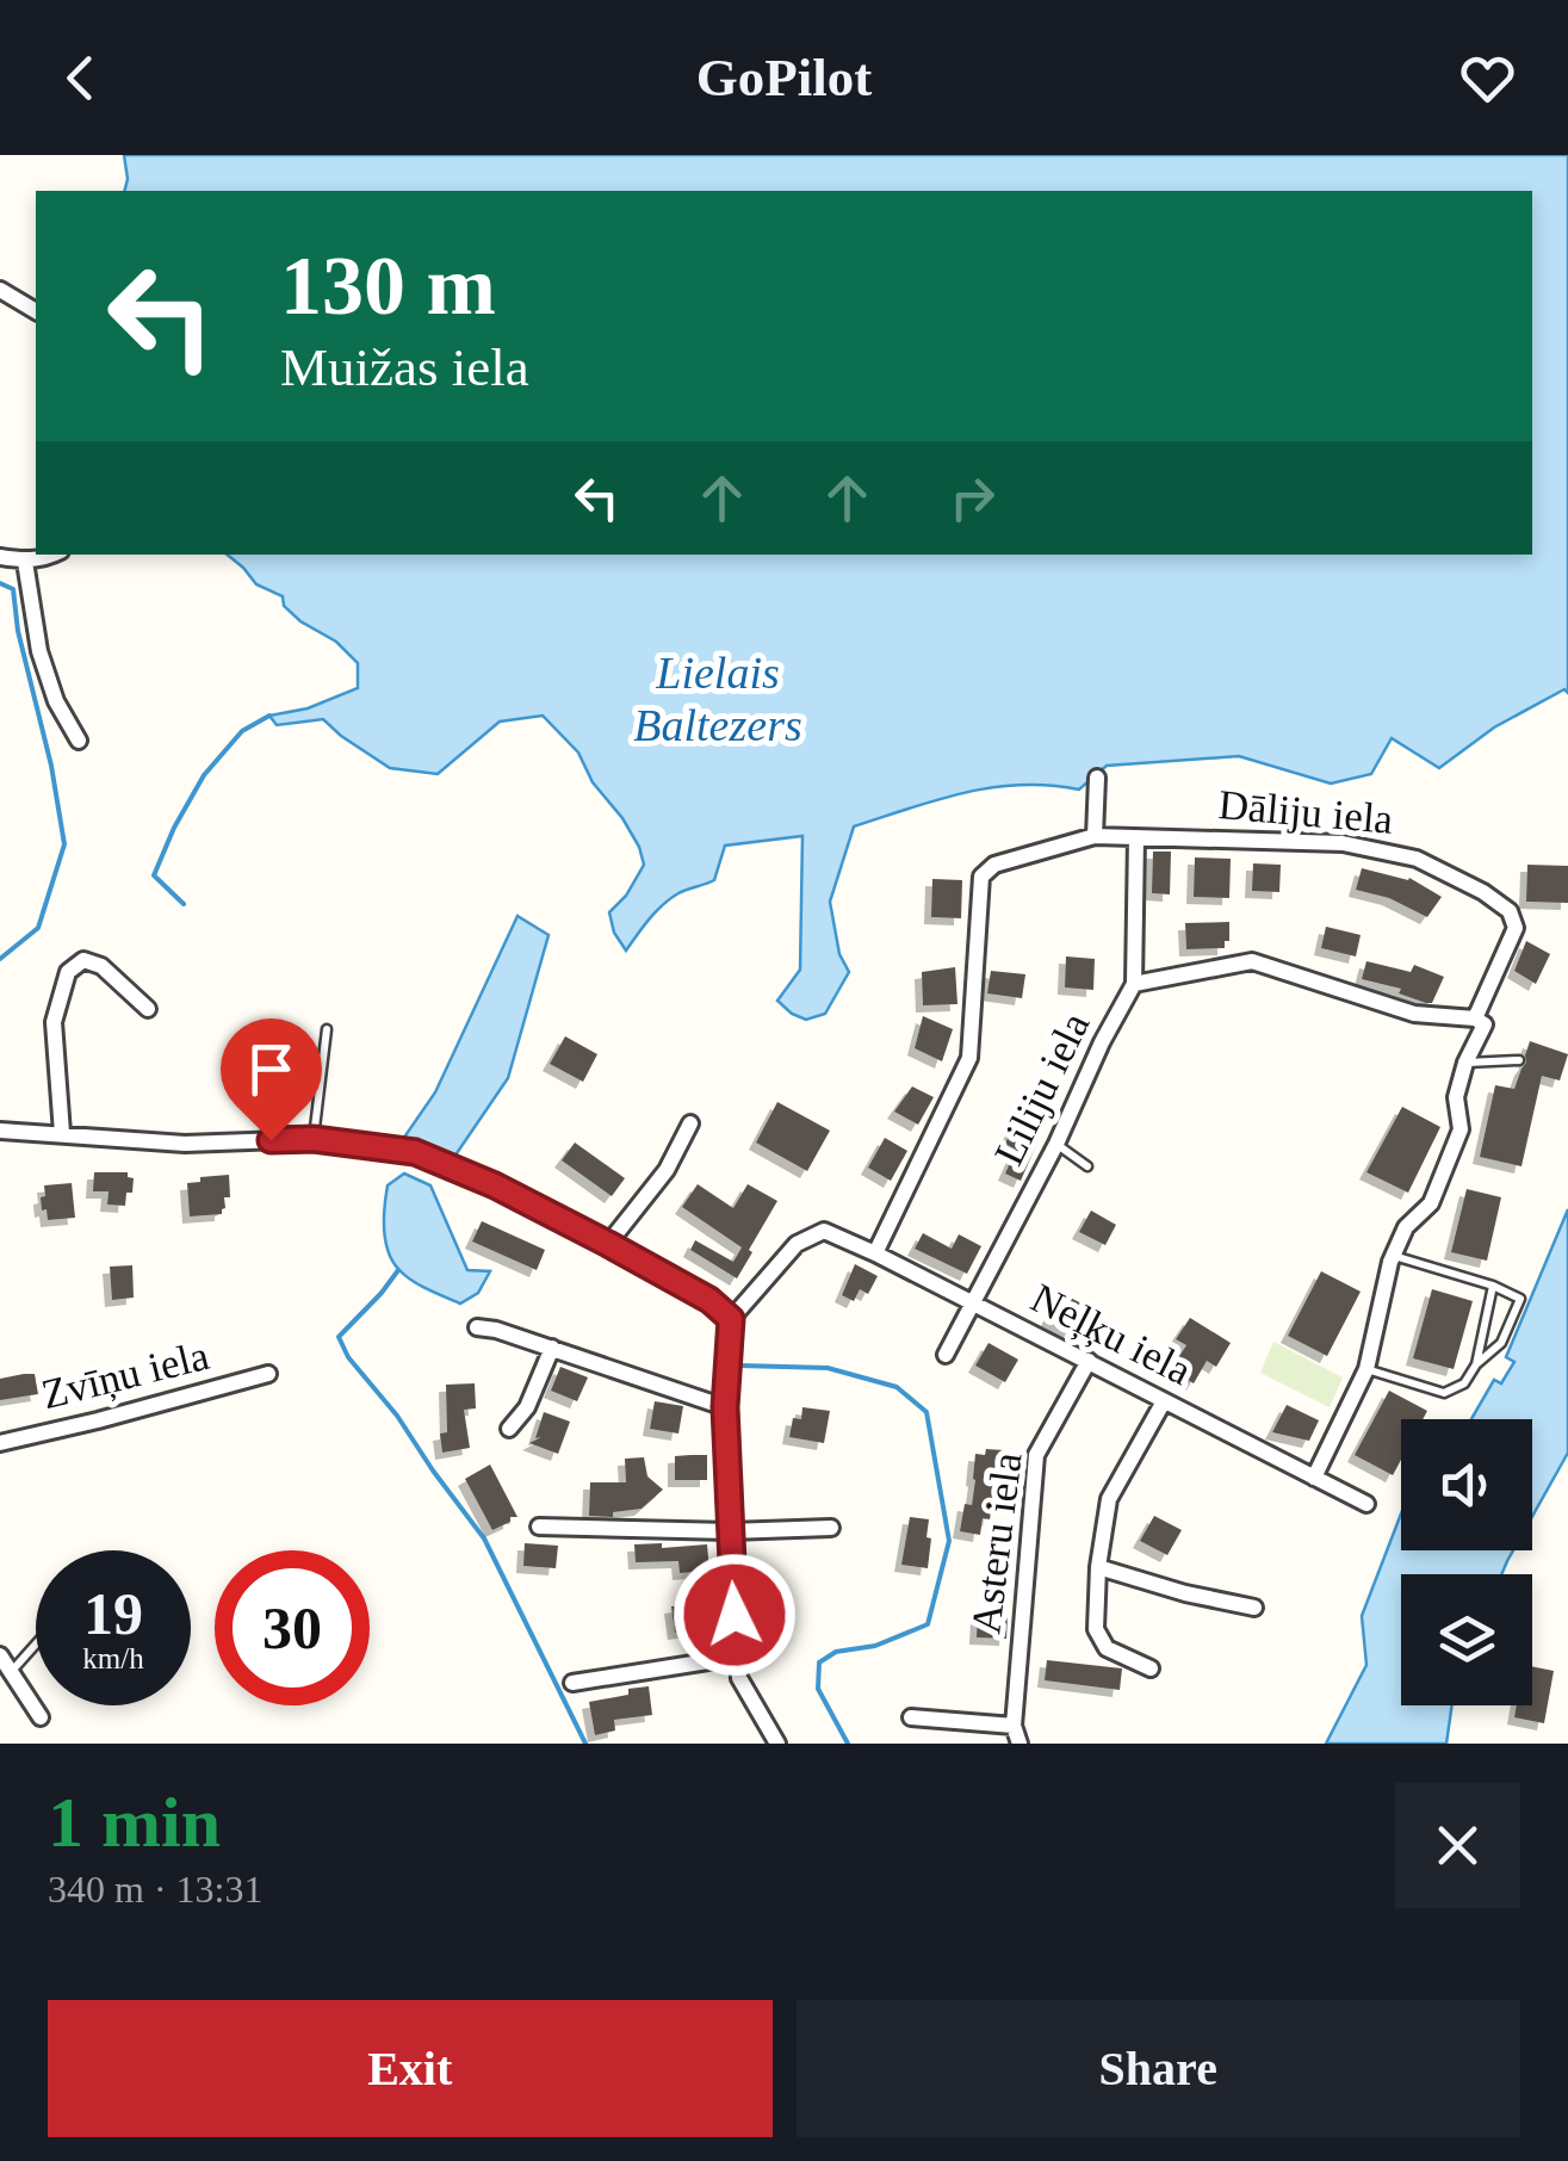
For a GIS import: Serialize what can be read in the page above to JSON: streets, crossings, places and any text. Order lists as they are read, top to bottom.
{
  "streets": {
    "street": [
      "Dāliju iela",
      "Liliju iela",
      "Neļķu iela",
      "Zvīņu iela",
      "Asteru iela"
    ]
  },
  "crossings": [
    ["Dāliju iela", "Liliju iela"],
    ["Dāliju iela", "Neļķu iela"],
    ["Liliju iela", "Neļķu iela"],
    ["Neļķu iela", "Asteru iela"]
  ],
  "water": ["Lielais Baltezers"],
  "page": {
    "header": "GoPilot",
    "turn": ["130 m", "Muižas iela"],
    "speed": "19 km/h",
    "limit": "30",
    "heading": ["1 min", "340 m · 13:31"],
    "buttons": ["Exit", "Share"]
  }
}
